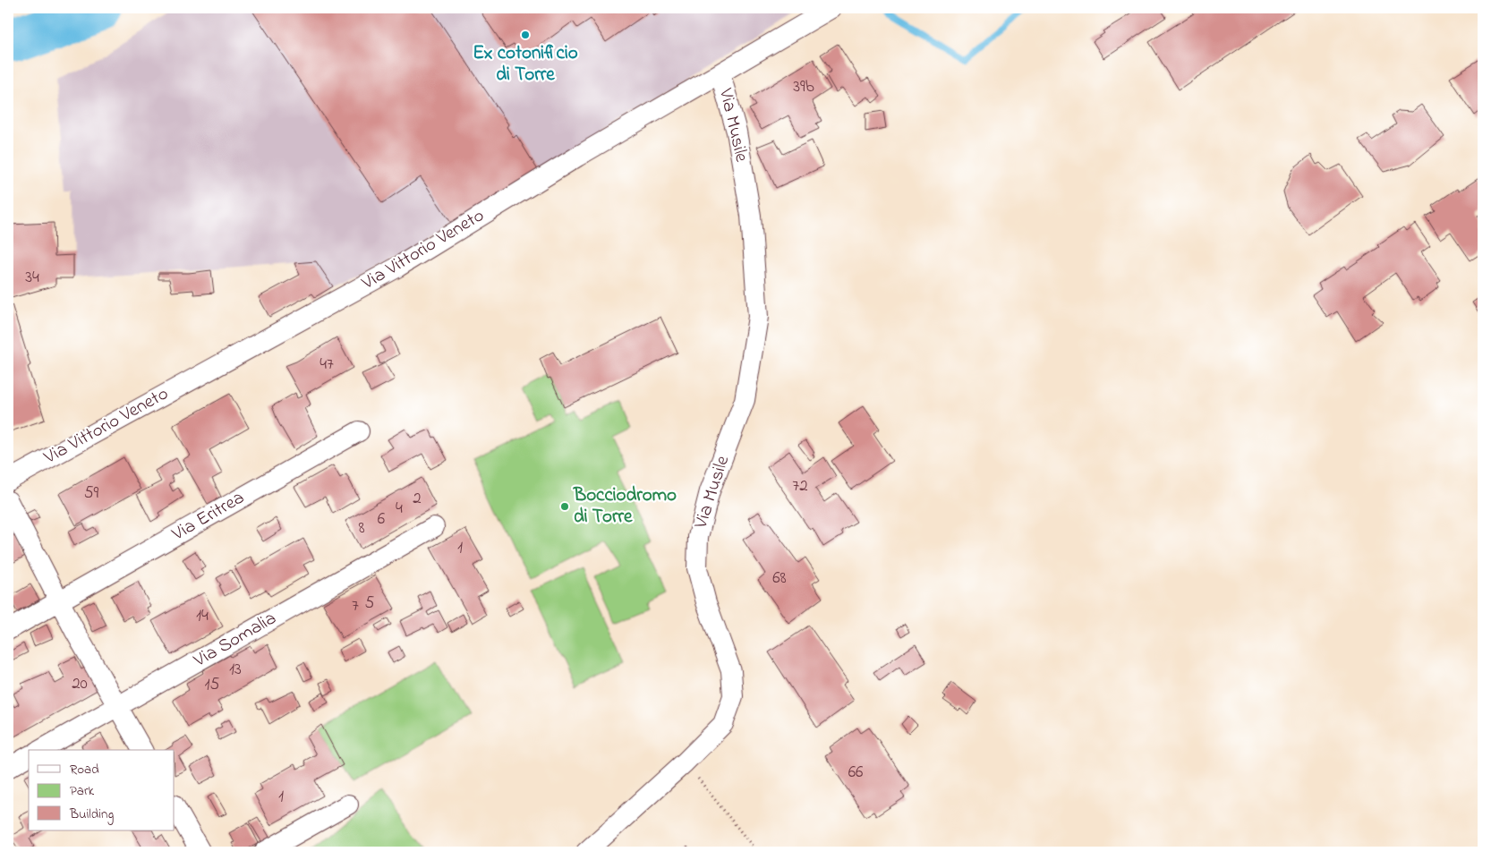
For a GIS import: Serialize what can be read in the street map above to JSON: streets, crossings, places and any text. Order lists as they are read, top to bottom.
{
  "streets": {
    "street": [
      "Via Musile",
      "Via Vittorio Veneto",
      "Via Eritrea",
      "Via Somalia"
    ]
  },
  "crossings": [
    ["Via Musile", "Via Vittorio Veneto"]
  ],
  "places": ["Ex cotonificio di Torre", "Bocciodromo di Torre"],
  "house_numbers": [
    "39b",
    "34",
    "47",
    "72",
    "59",
    "2",
    "4",
    "6",
    "8",
    "1",
    "68",
    "5",
    "7",
    "14",
    "13",
    "20",
    "15",
    "66",
    "1"
  ],
  "legend": ["Road", "Park", "Building"]
}
